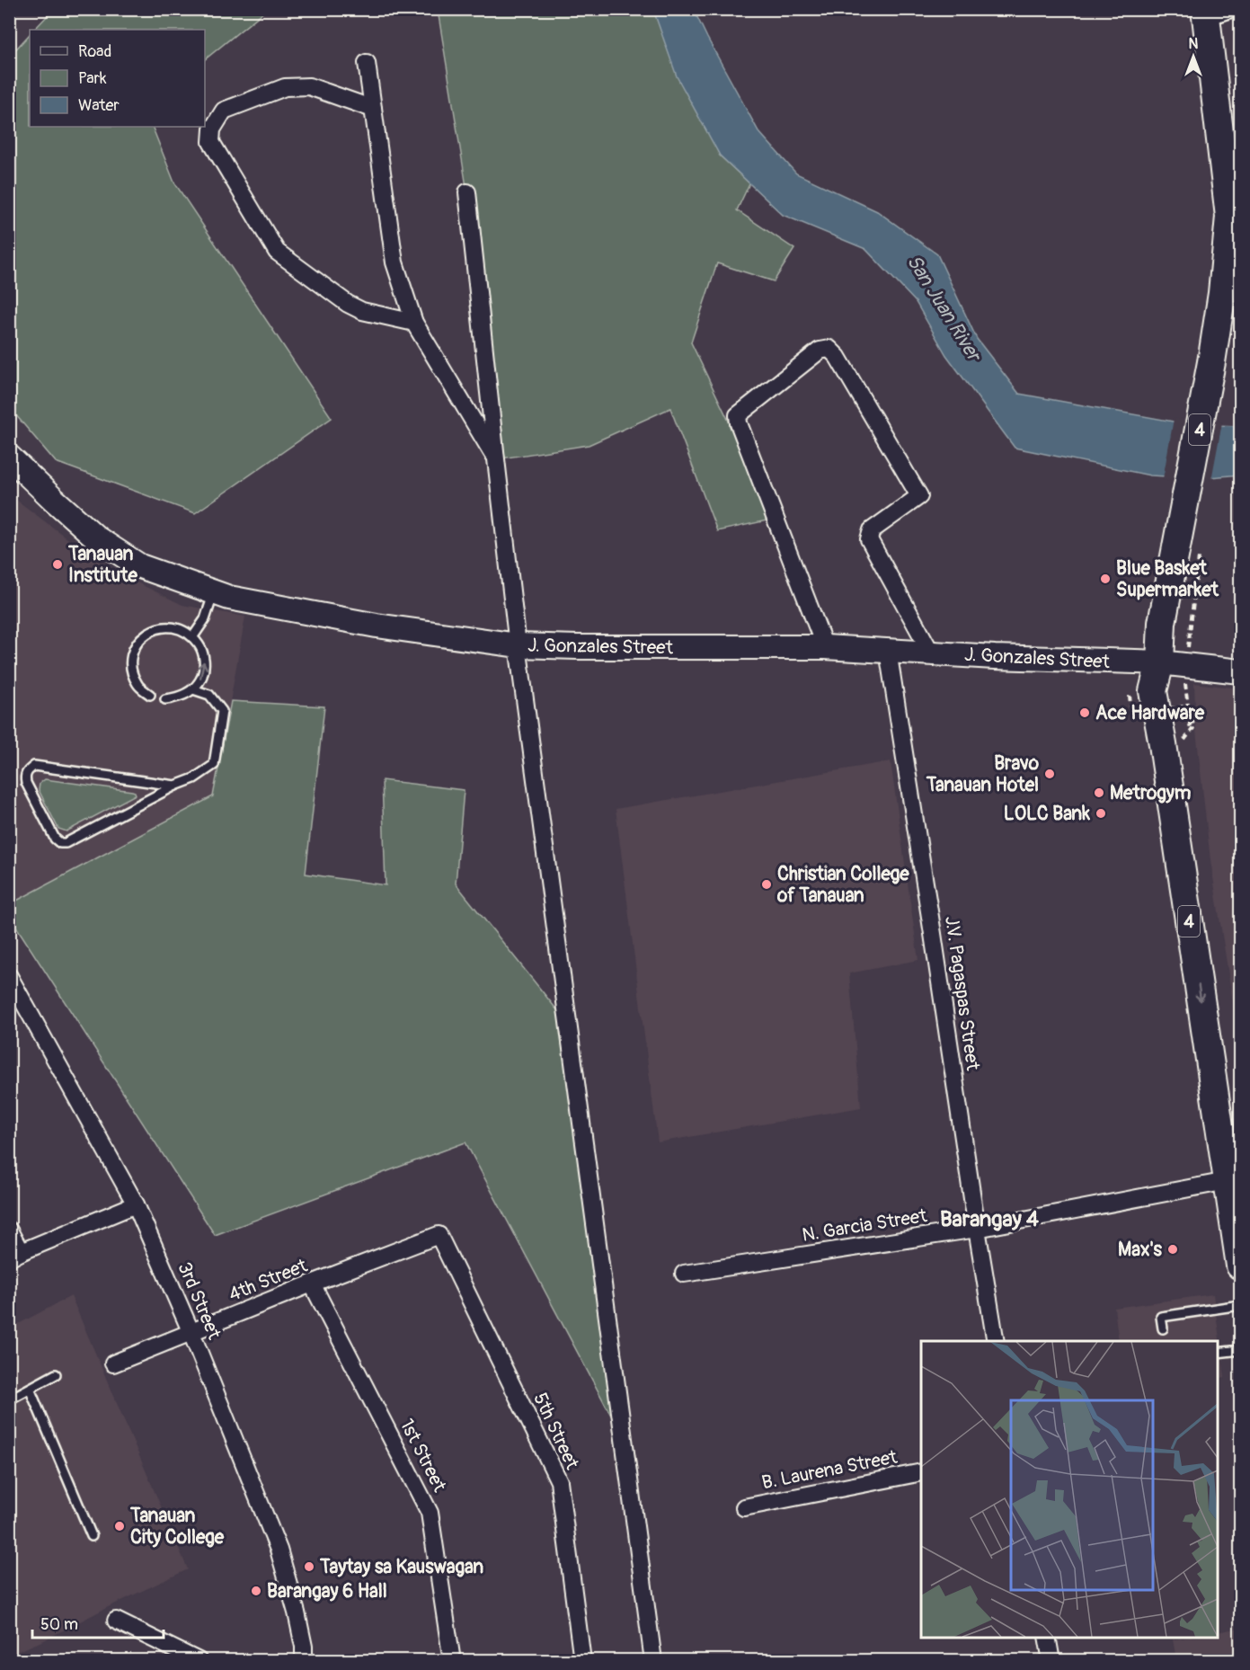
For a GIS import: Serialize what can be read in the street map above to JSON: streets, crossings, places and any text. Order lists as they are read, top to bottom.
{
  "streets": {
    "highway": ["4"],
    "main road": ["J. Gonzales Street"],
    "street": [
      "J.V. Pagaspas Street",
      "N. Garcia Street",
      "4th Street",
      "3rd Street",
      "5th Street",
      "1st Street",
      "B. Laurena Street"
    ]
  },
  "crossings": [
    ["4", "J. Gonzales Street"],
    ["4", "N. Garcia Street"],
    ["J. Gonzales Street", "J.V. Pagaspas Street"],
    ["J.V. Pagaspas Street", "N. Garcia Street"],
    ["4th Street", "3rd Street"],
    ["4th Street", "5th Street"],
    ["4th Street", "1st Street"]
  ],
  "districts": ["Barangay 4"],
  "water": ["San Juan River"],
  "places": [
    "Tanauan Institute",
    "Blue Basket Supermarket",
    "Ace Hardware",
    "Bravo Tanauan Hotel",
    "Metrogym",
    "LOLC Bank",
    "Christian College of Tanauan",
    "Max's",
    "Tanauan City College",
    "Taytay sa Kauswagan",
    "Barangay 6 Hall"
  ],
  "legend": ["Road", "Park", "Water"],
  "scale_bar": "50 m",
  "north": "top"
}
